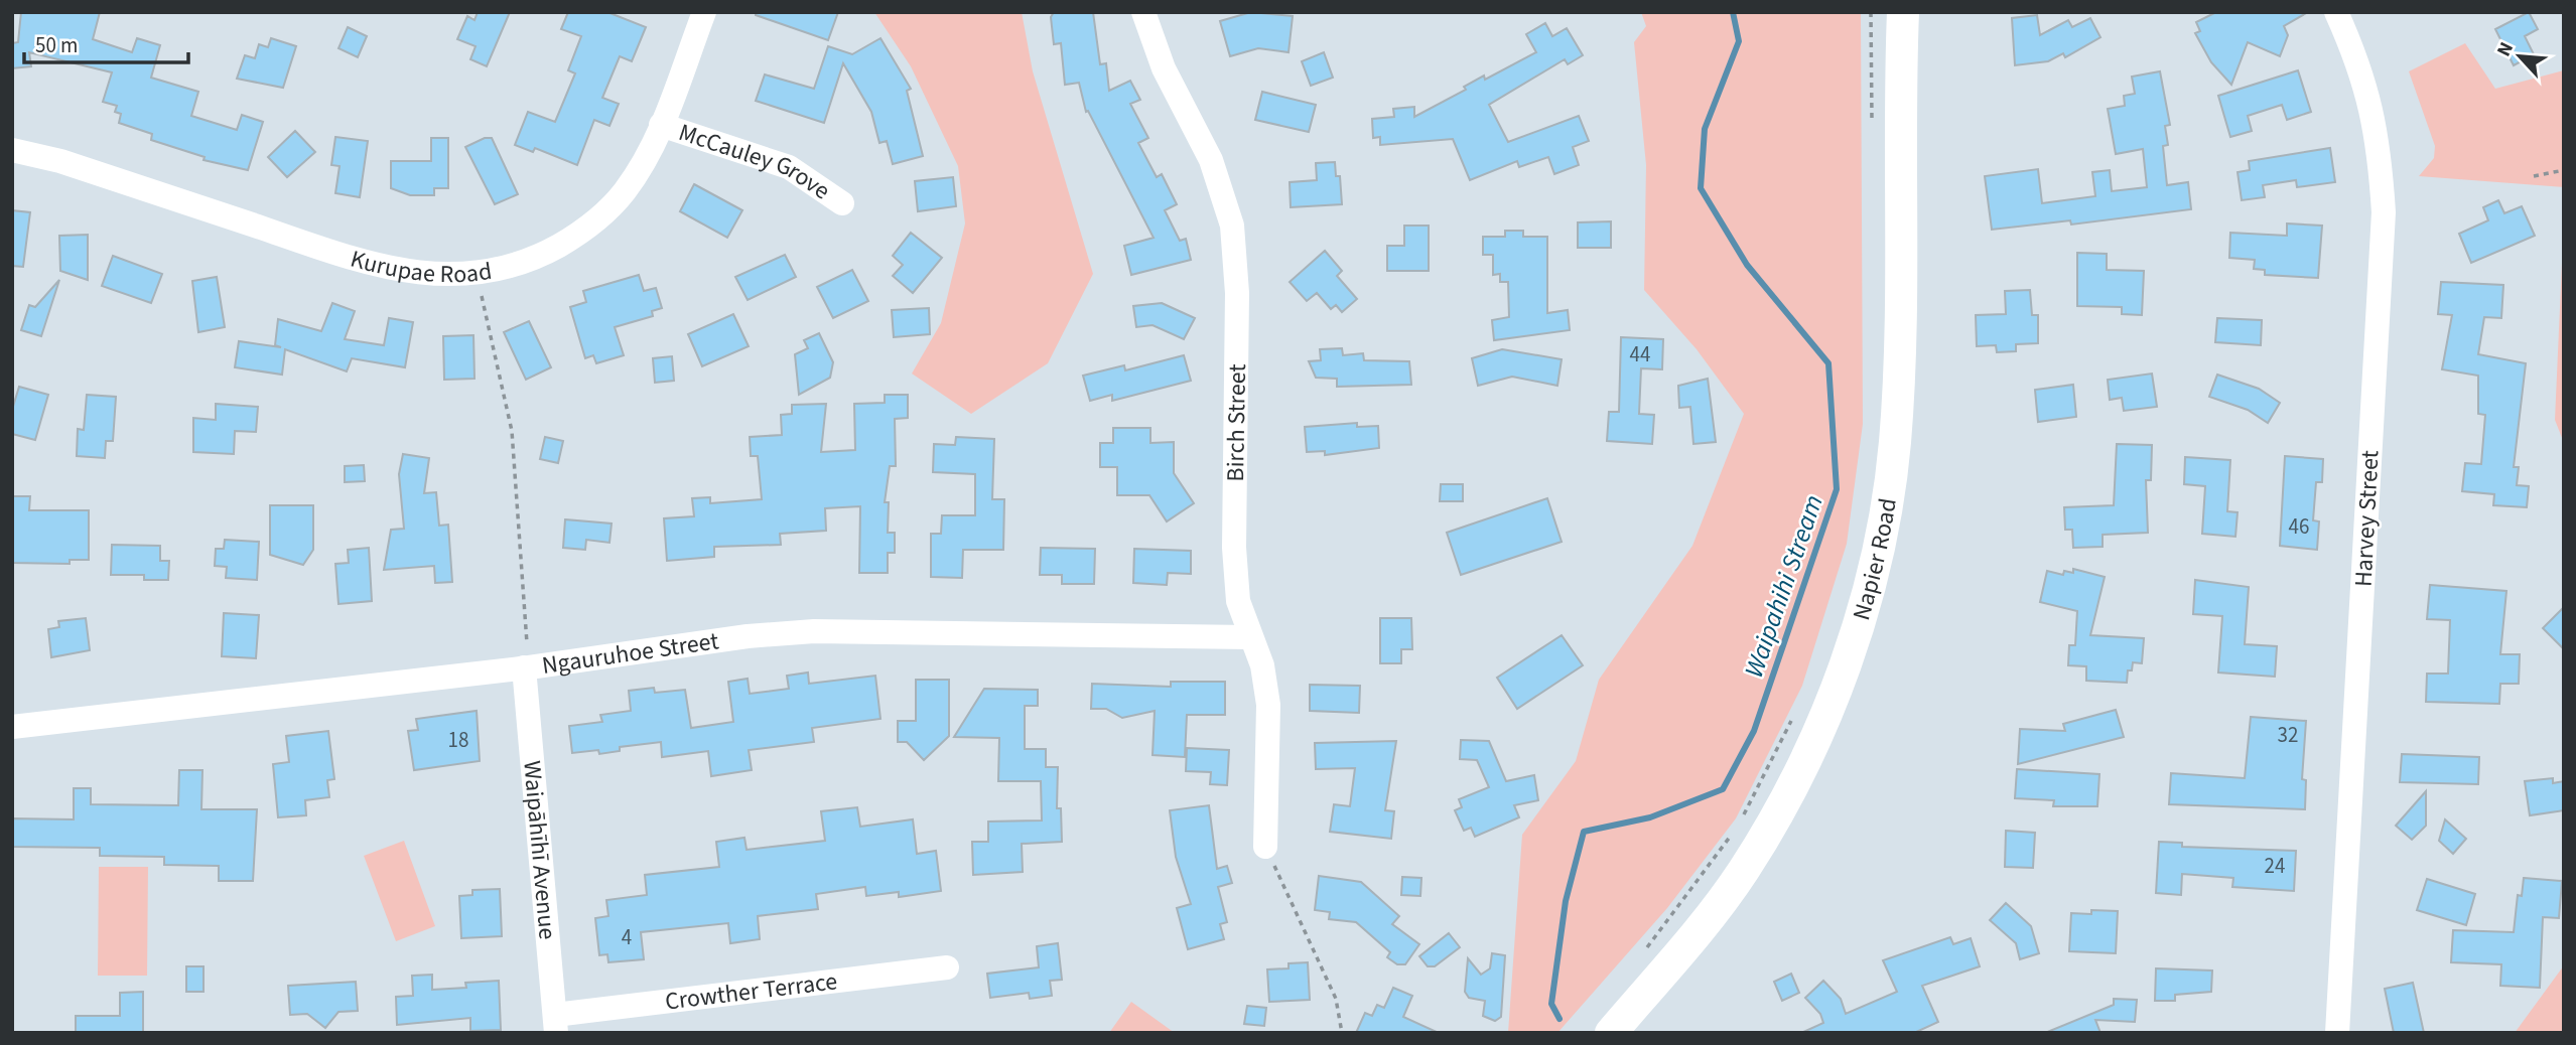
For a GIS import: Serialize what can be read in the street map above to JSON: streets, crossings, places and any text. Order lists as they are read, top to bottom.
{
  "streets": {
    "main road": ["Napier Road"],
    "street": [
      "McCauley Grove",
      "Kurupae Road",
      "Birch Street",
      "Harvey Street",
      "Ngauruhoe Street",
      "Waipāhīhī Avenue",
      "Crowther Terrace"
    ]
  },
  "crossings": [
    ["McCauley Grove", "Kurupae Road"],
    ["Birch Street", "Ngauruhoe Street"],
    ["Ngauruhoe Street", "Waipāhīhī Avenue"],
    ["Waipāhīhī Avenue", "Crowther Terrace"]
  ],
  "water": ["Waipahihi Stream"],
  "house_numbers": [
    "44",
    "46",
    "32",
    "18",
    "24",
    "4"
  ],
  "scale_bar": "50 m",
  "north": "top left"
}
